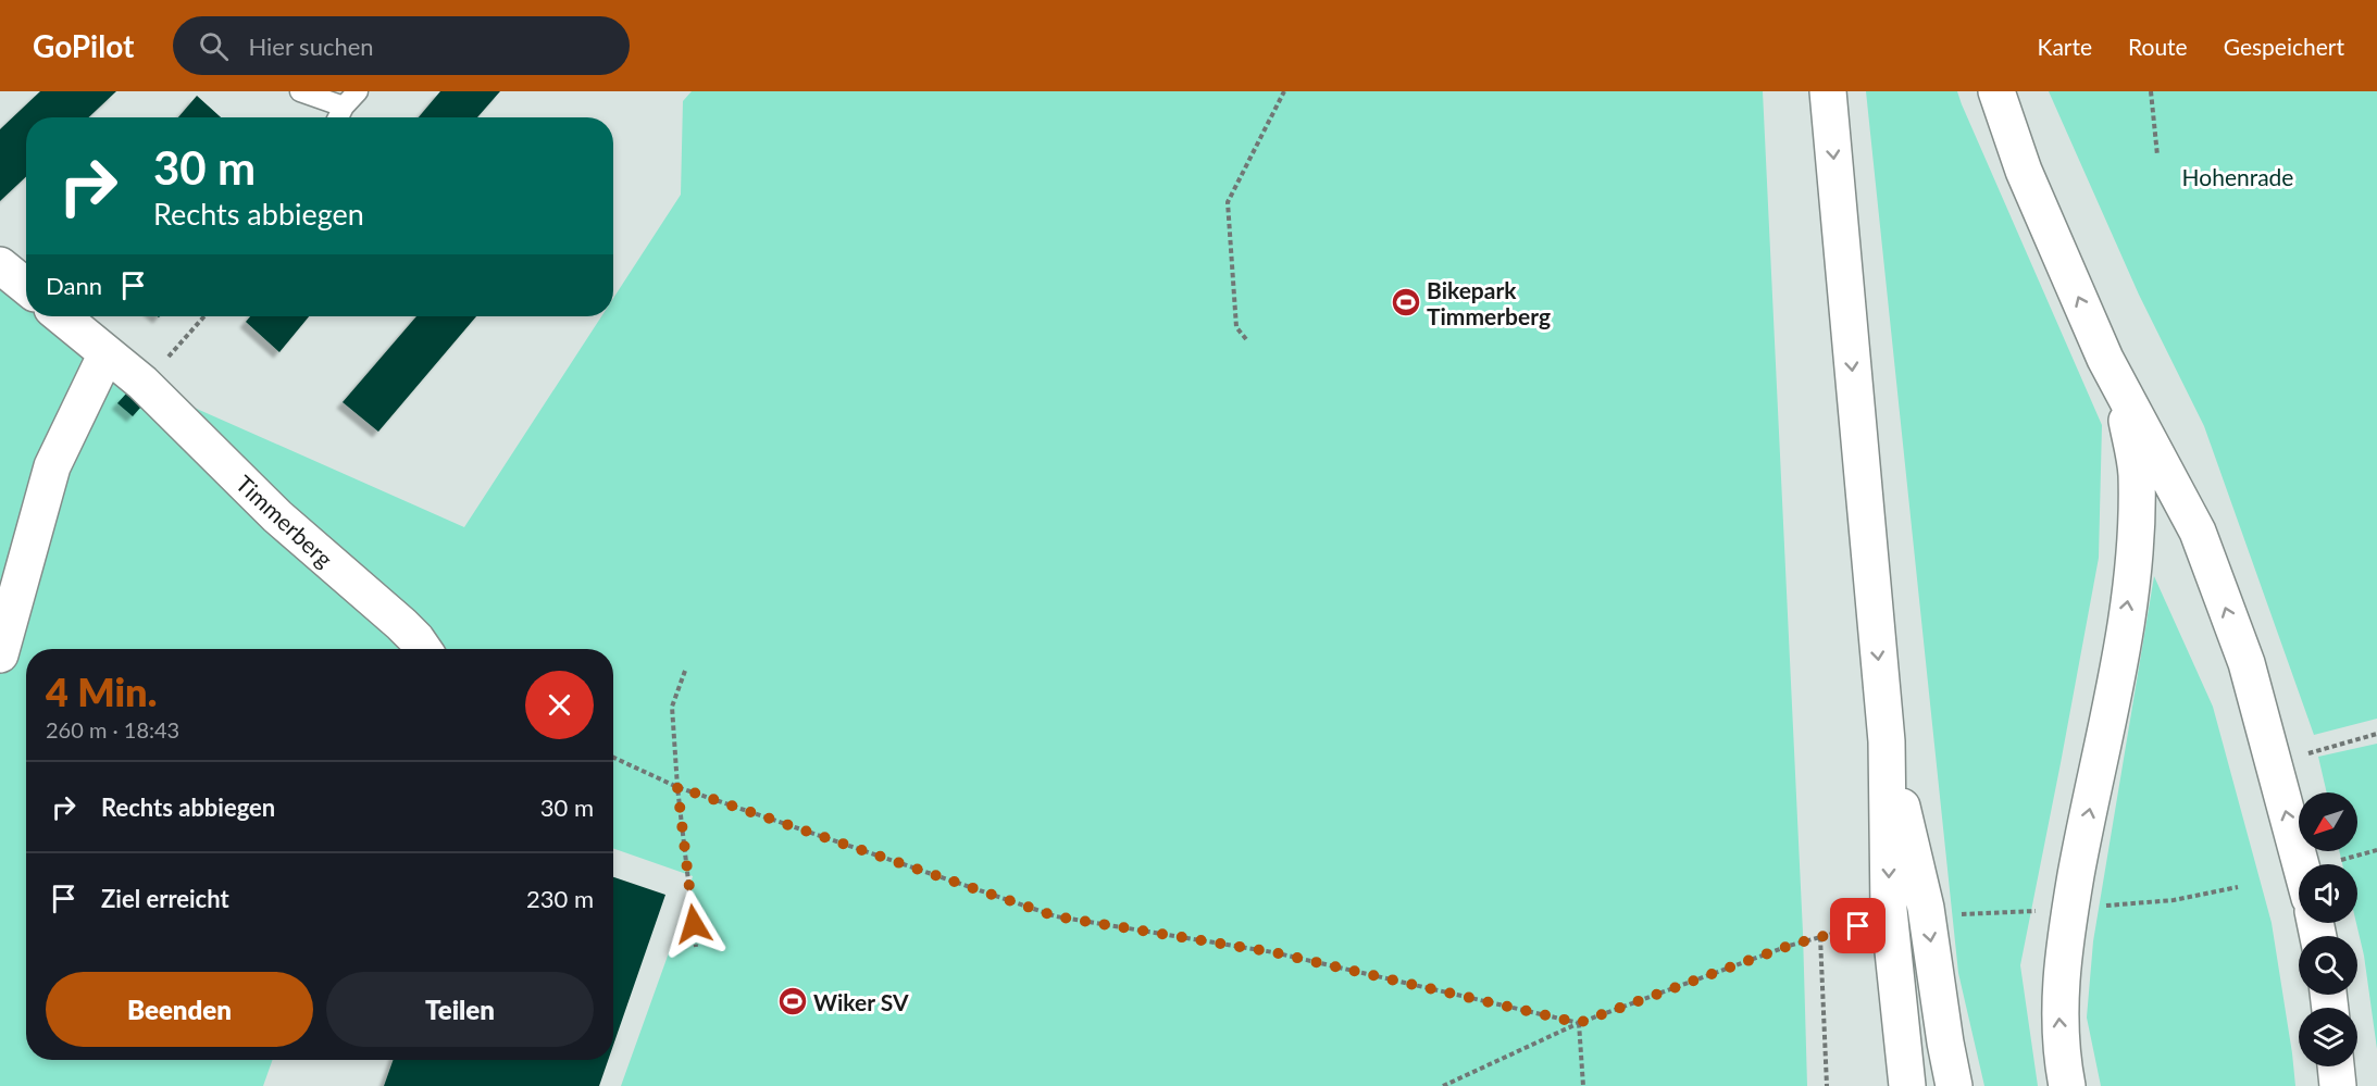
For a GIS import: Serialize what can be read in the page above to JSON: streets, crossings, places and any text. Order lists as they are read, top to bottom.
{
  "streets": {
    "main road": ["Timmerberg"]
  },
  "parks": ["Hohenrade"],
  "places": {
    "sports": ["Bikepark Timmerberg", "Wiker SV"]
  },
  "north": "bottom left",
  "page": {
    "header": "GoPilot",
    "search": "Hier suchen",
    "nav": ["Karte", "Route", "Gespeichert"],
    "turn": ["30 m", "Rechts abbiegen"],
    "then": "Dann",
    "heading": ["4 Min.", "260 m · 18:43"],
    "list": [
      {
        "name": "Rechts abbiegen",
        "value": "30 m"
      },
      {
        "name": "Ziel erreicht",
        "value": "230 m"
      }
    ],
    "buttons": ["Beenden", "Teilen"]
  }
}
